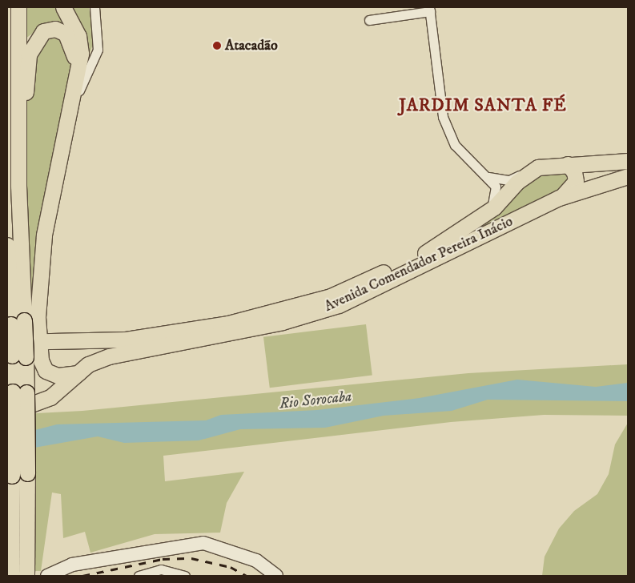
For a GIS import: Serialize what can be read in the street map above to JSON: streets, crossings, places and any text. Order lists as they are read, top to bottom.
{
  "streets": {
    "highway": ["Avenida Comendador Pereira Inácio"]
  },
  "districts": ["JARDIM SANTA FÉ"],
  "water": ["Rio Sorocaba"],
  "places": ["Atacadão"]
}
